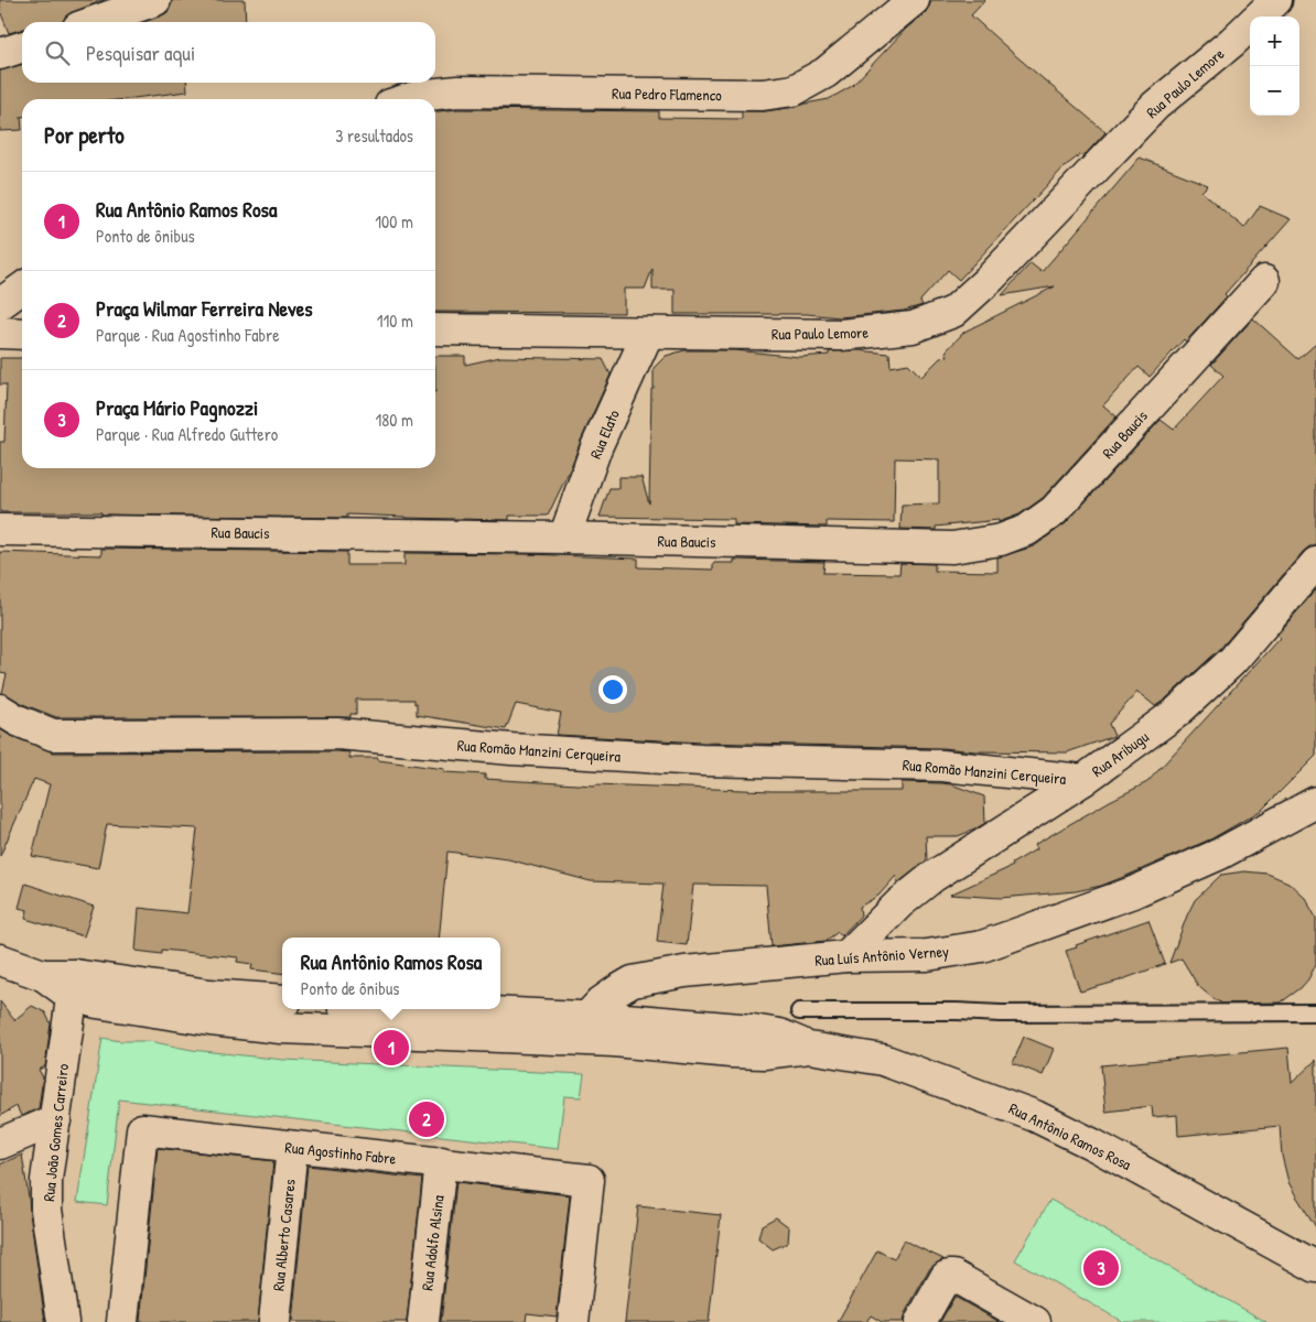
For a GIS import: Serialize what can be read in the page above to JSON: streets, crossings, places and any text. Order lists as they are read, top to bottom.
{
  "streets": {
    "street": [
      "Rua Paulo Lemore",
      "Rua Pedro Flamenco",
      "Rua Elato",
      "Rua Baucis",
      "Rua Romão Manzini Cerqueira",
      "Rua Aribugu",
      "Rua Luís Antônio Verney",
      "Rua João Gomes Carreiro",
      "Rua Antônio Ramos Rosa",
      "Rua Agostinho Fabre",
      "Rua Alberto Casares",
      "Rua Adolfo Alsina"
    ]
  },
  "crossings": [
    ["Rua Paulo Lemore", "Rua Elato"],
    ["Rua Elato", "Rua Baucis"],
    ["Rua Romão Manzini Cerqueira", "Rua Aribugu"],
    ["Rua Aribugu", "Rua Luís Antônio Verney"],
    ["Rua Luís Antônio Verney", "Rua Antônio Ramos Rosa"],
    ["Rua João Gomes Carreiro", "Rua Antônio Ramos Rosa"],
    ["Rua Agostinho Fabre", "Rua Alberto Casares"],
    ["Rua Agostinho Fabre", "Rua Adolfo Alsina"]
  ],
  "page": {
    "map_buttons": ["+", "−"],
    "search": "Pesquisar aqui",
    "heading": ["Por perto", "3 resultados"],
    "list": [
      {
        "mark": "1",
        "name": "Rua Antônio Ramos Rosa",
        "note": "Ponto de ônibus",
        "value": "100 m"
      },
      {
        "mark": "2",
        "name": "Praça Wilmar Ferreira Neves",
        "note": "Parque · Rua Agostinho Fabre",
        "value": "110 m"
      },
      {
        "mark": "3",
        "name": "Praça Mário Pagnozzi",
        "note": "Parque · Rua Alfredo Guttero",
        "value": "180 m"
      }
    ],
    "popup": ["Rua Antônio Ramos Rosa", "Ponto de ônibus"],
    "pins": ["1", "2", "3"]
  }
}
